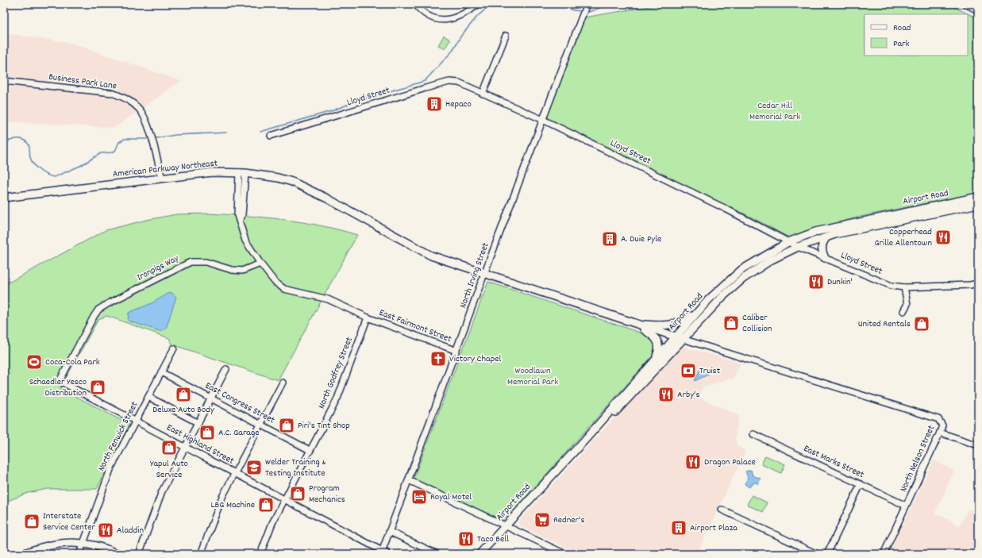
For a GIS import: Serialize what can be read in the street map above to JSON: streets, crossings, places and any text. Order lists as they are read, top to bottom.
{
  "streets": {
    "main road": ["American Parkway Northeast", "Airport Road"],
    "street": [
      "Business Park Lane",
      "Lloyd Street",
      "Ironpigs Way",
      "North Irving Street",
      "East Fairmont Street",
      "North Godfrey Street",
      "East Congress Street",
      "North Fenwick Street",
      "East Highland Street",
      "North Nelson Street",
      "East Marks Street"
    ]
  },
  "crossings": [
    ["Business Park Lane", "American Parkway Northeast"],
    ["Lloyd Street", "Airport Road"],
    ["Lloyd Street", "North Irving Street"],
    ["American Parkway Northeast", "North Irving Street"],
    ["Airport Road", "North Nelson Street"],
    ["Ironpigs Way", "East Fairmont Street"],
    ["Ironpigs Way", "East Highland Street"],
    ["North Irving Street", "East Fairmont Street"],
    ["North Irving Street", "East Highland Street"],
    ["East Fairmont Street", "North Godfrey Street"],
    ["North Godfrey Street", "East Congress Street"],
    ["North Godfrey Street", "East Highland Street"],
    ["East Congress Street", "North Fenwick Street"],
    ["North Fenwick Street", "East Highland Street"],
    ["North Nelson Street", "East Marks Street"]
  ],
  "parks": ["Cedar Hill Memorial Park", "Woodlawn Memorial Park"],
  "places": {
    "building": ["Hepaco", "A. Duie Pyle", "Airport Plaza"],
    "restaurant": [
      "Copperhead Grille Allentown",
      "Dunkin'",
      "Arby's",
      "Dragon Palace",
      "Aladdin",
      "Taco Bell"
    ],
    "shop": [
      "Caliber Collision",
      "United Rentals",
      "Schaedler Yesco Distribution",
      "Deluxe Auto Body",
      "Piri's Tint Shop",
      "A.C. Garage",
      "Yapul Auto Service",
      "Program Mechanics",
      "LBG Machine",
      "Interstate Service Center"
    ],
    "church": ["Victory Chapel"],
    "sports": ["Coca-Cola Park"],
    "bank": ["Truist"],
    "school or university": ["Welder Training & Testing Institute"],
    "hotel": ["Royal Motel"],
    "supermarket": ["Redner's"]
  },
  "legend": ["Road", "Park"]
}
